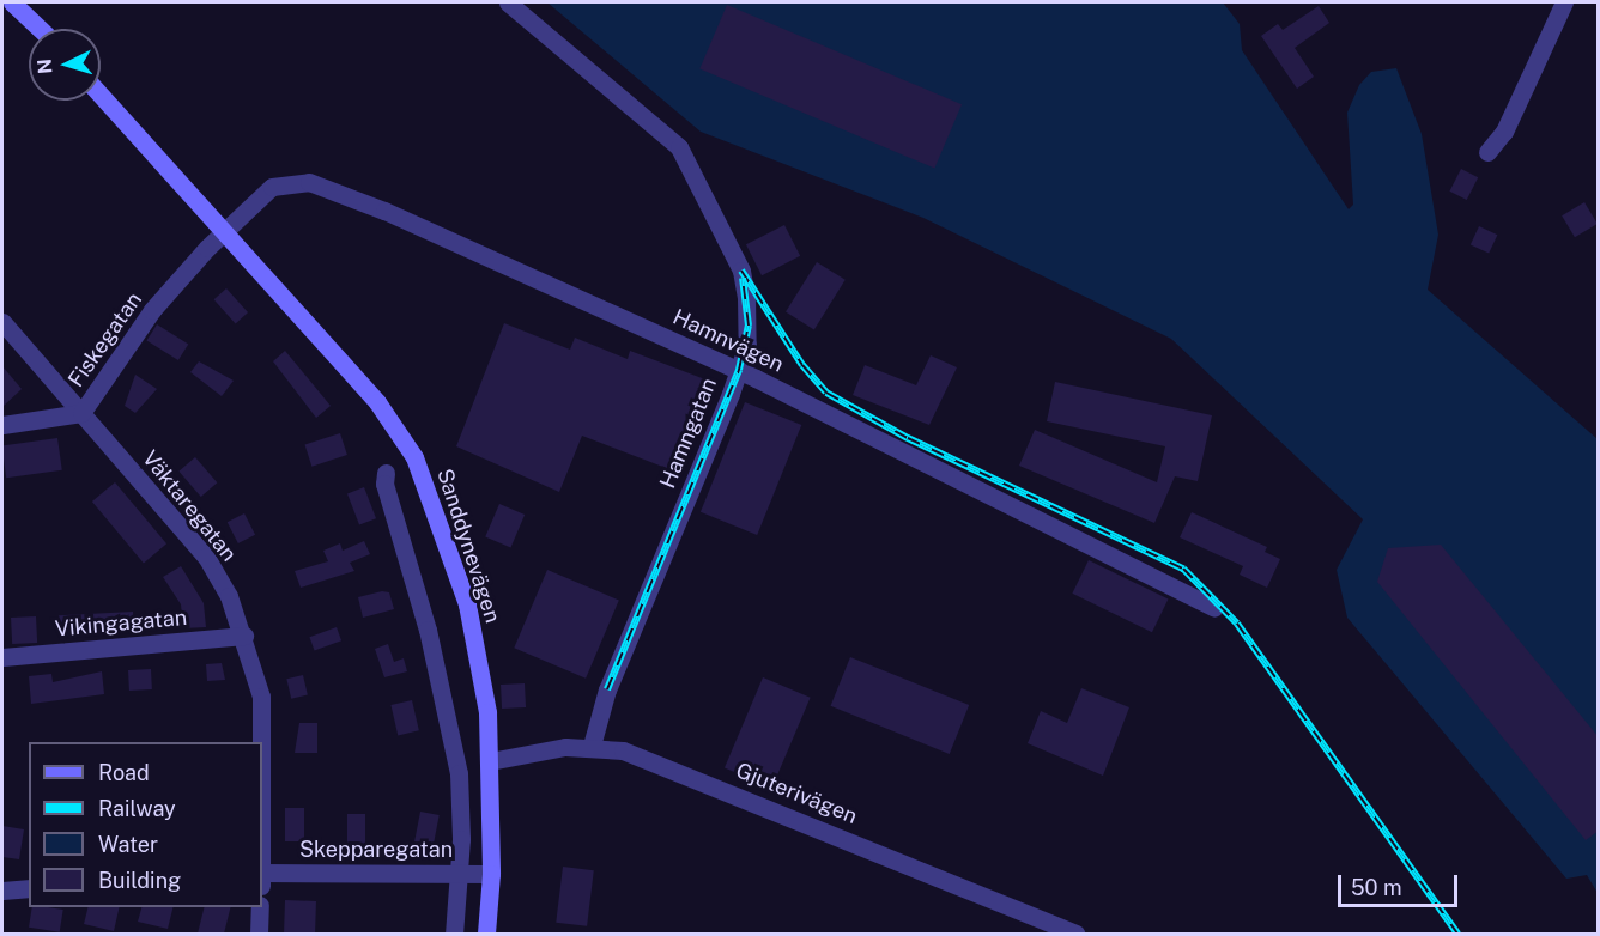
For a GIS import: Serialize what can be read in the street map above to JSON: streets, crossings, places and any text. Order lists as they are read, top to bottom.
{
  "streets": {
    "street": [
      "Fiskegatan",
      "Hamnvägen",
      "Hamngatan",
      "Väktaregatan",
      "Sanddynevägen",
      "Vikingagatan",
      "Gjuterivägen",
      "Skepparegatan"
    ]
  },
  "crossings": [
    ["Fiskegatan", "Hamnvägen"],
    ["Fiskegatan", "Väktaregatan"],
    ["Fiskegatan", "Sanddynevägen"],
    ["Hamnvägen", "Hamngatan"],
    ["Hamnvägen", "Sanddynevägen"],
    ["Hamngatan", "Gjuterivägen"],
    ["Väktaregatan", "Vikingagatan"],
    ["Sanddynevägen", "Gjuterivägen"],
    ["Sanddynevägen", "Skepparegatan"]
  ],
  "legend": [
    "Road",
    "Railway",
    "Water",
    "Building"
  ],
  "scale_bar": "50 m",
  "north": "left"
}
